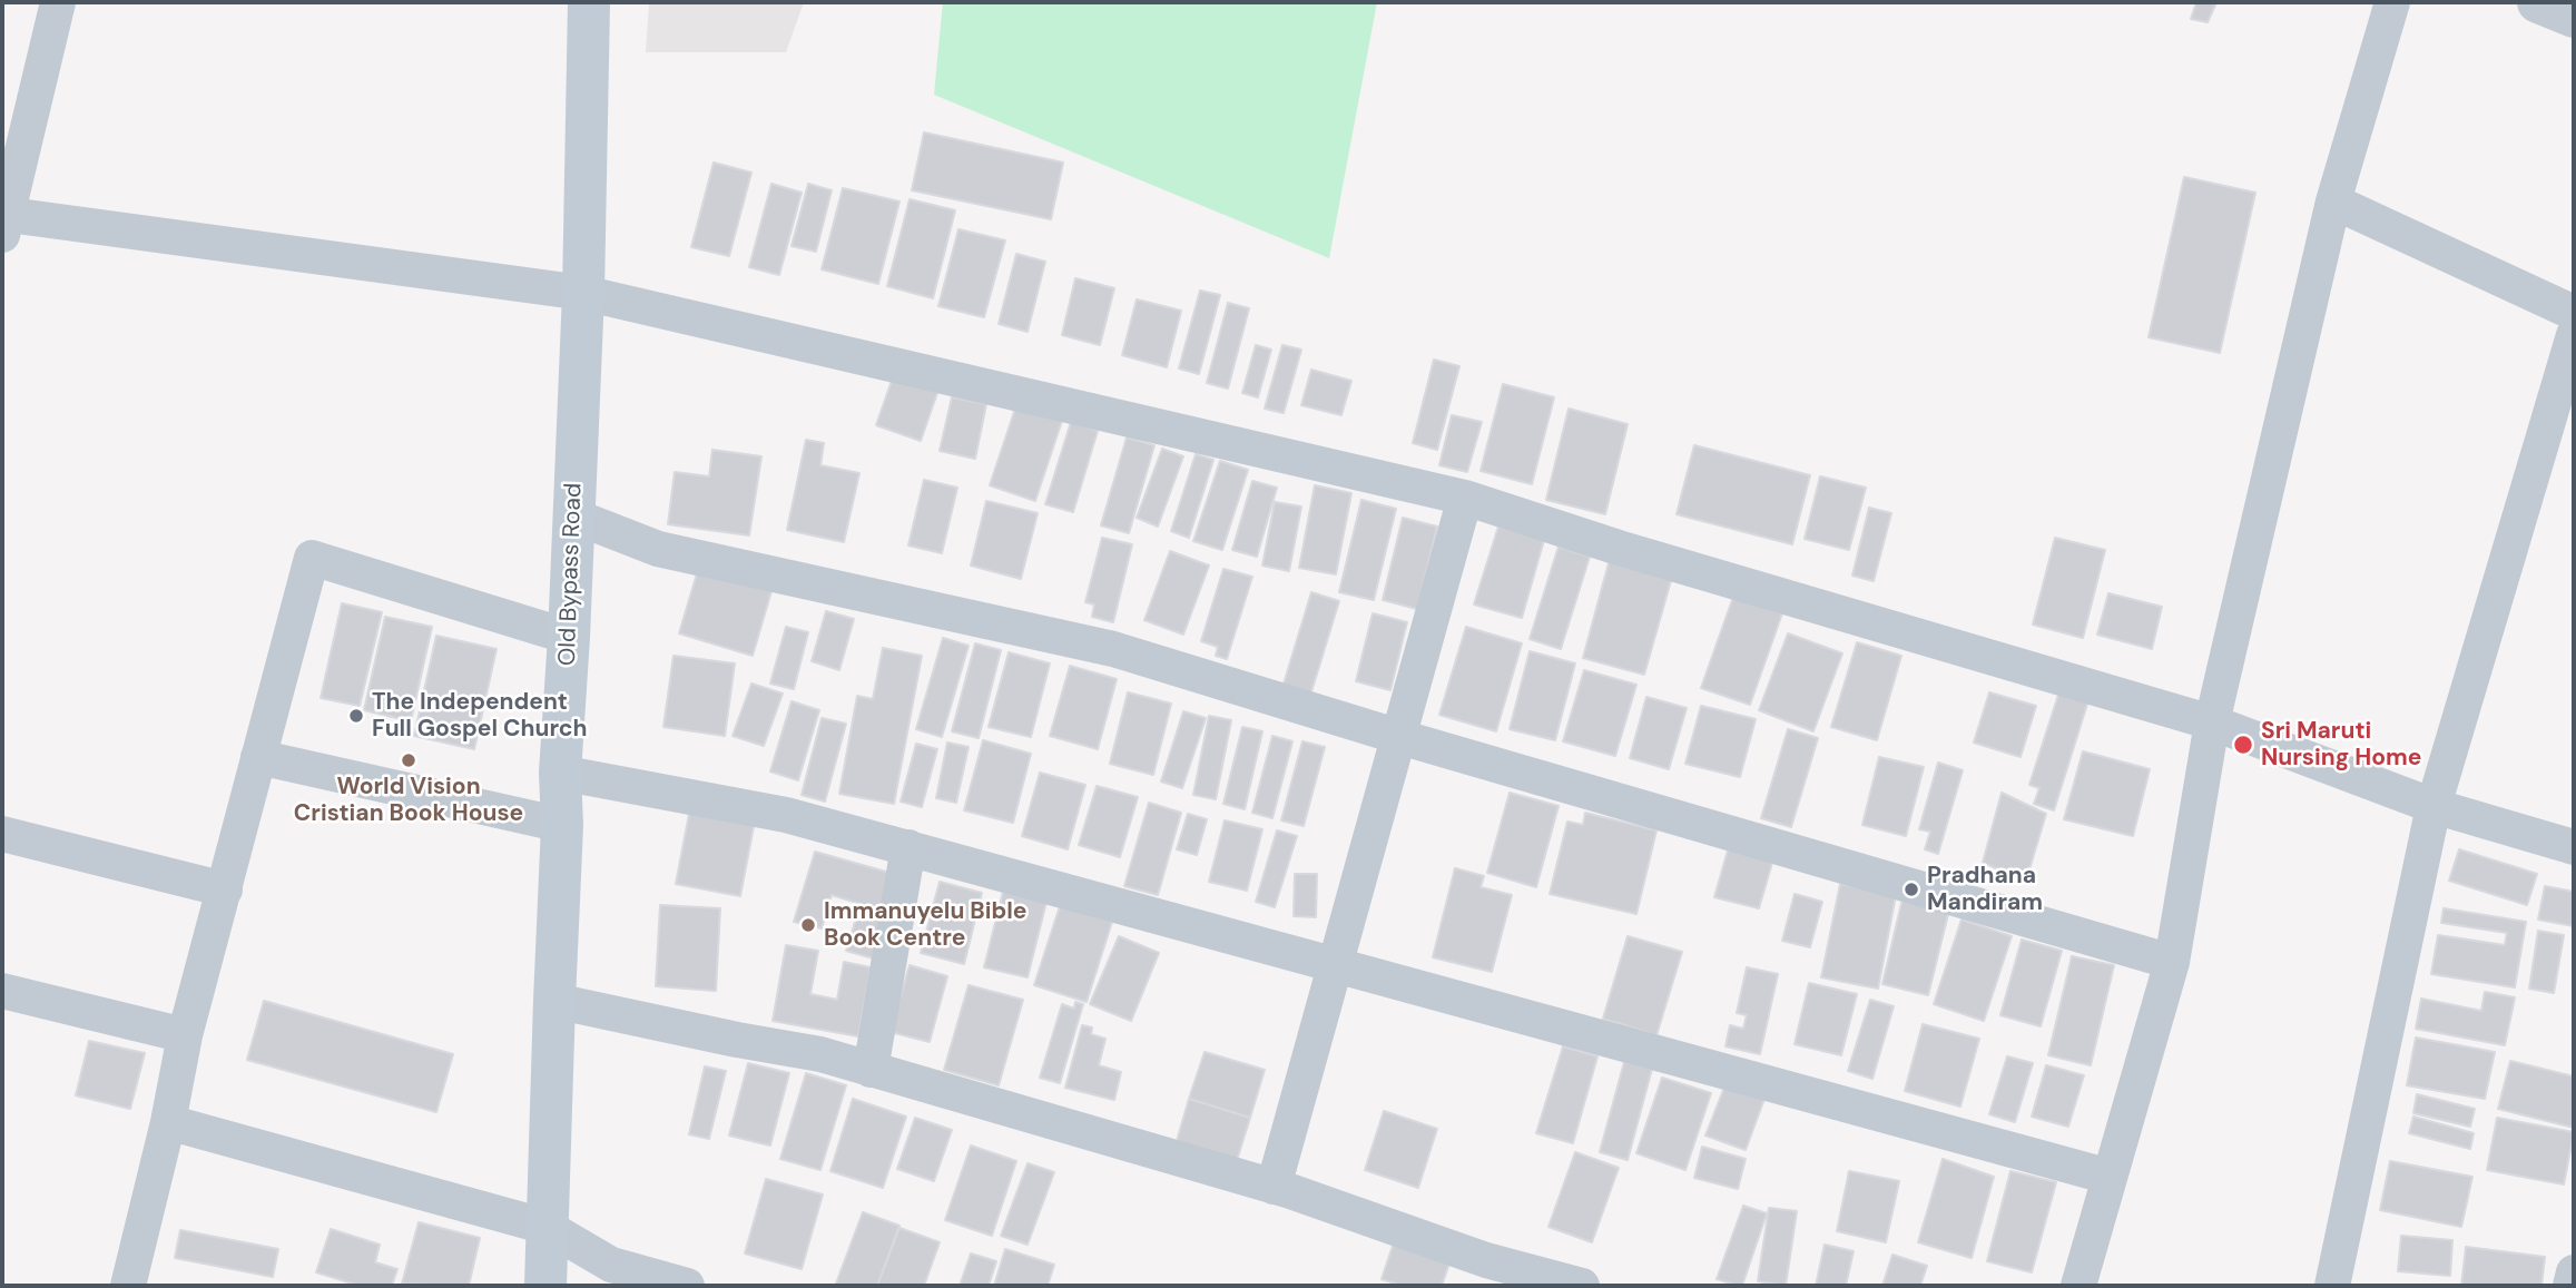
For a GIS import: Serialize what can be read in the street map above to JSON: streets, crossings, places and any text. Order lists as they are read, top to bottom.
{
  "streets": {
    "main road": ["Old Bypass Road"]
  },
  "places": [
    "The Independent Full Gospel Church",
    "Sri Maruti Nursing Home",
    "World Vision Cristian Book House",
    "Pradhana Mandiram",
    "Immanuyelu Bible Book Centre"
  ]
}
